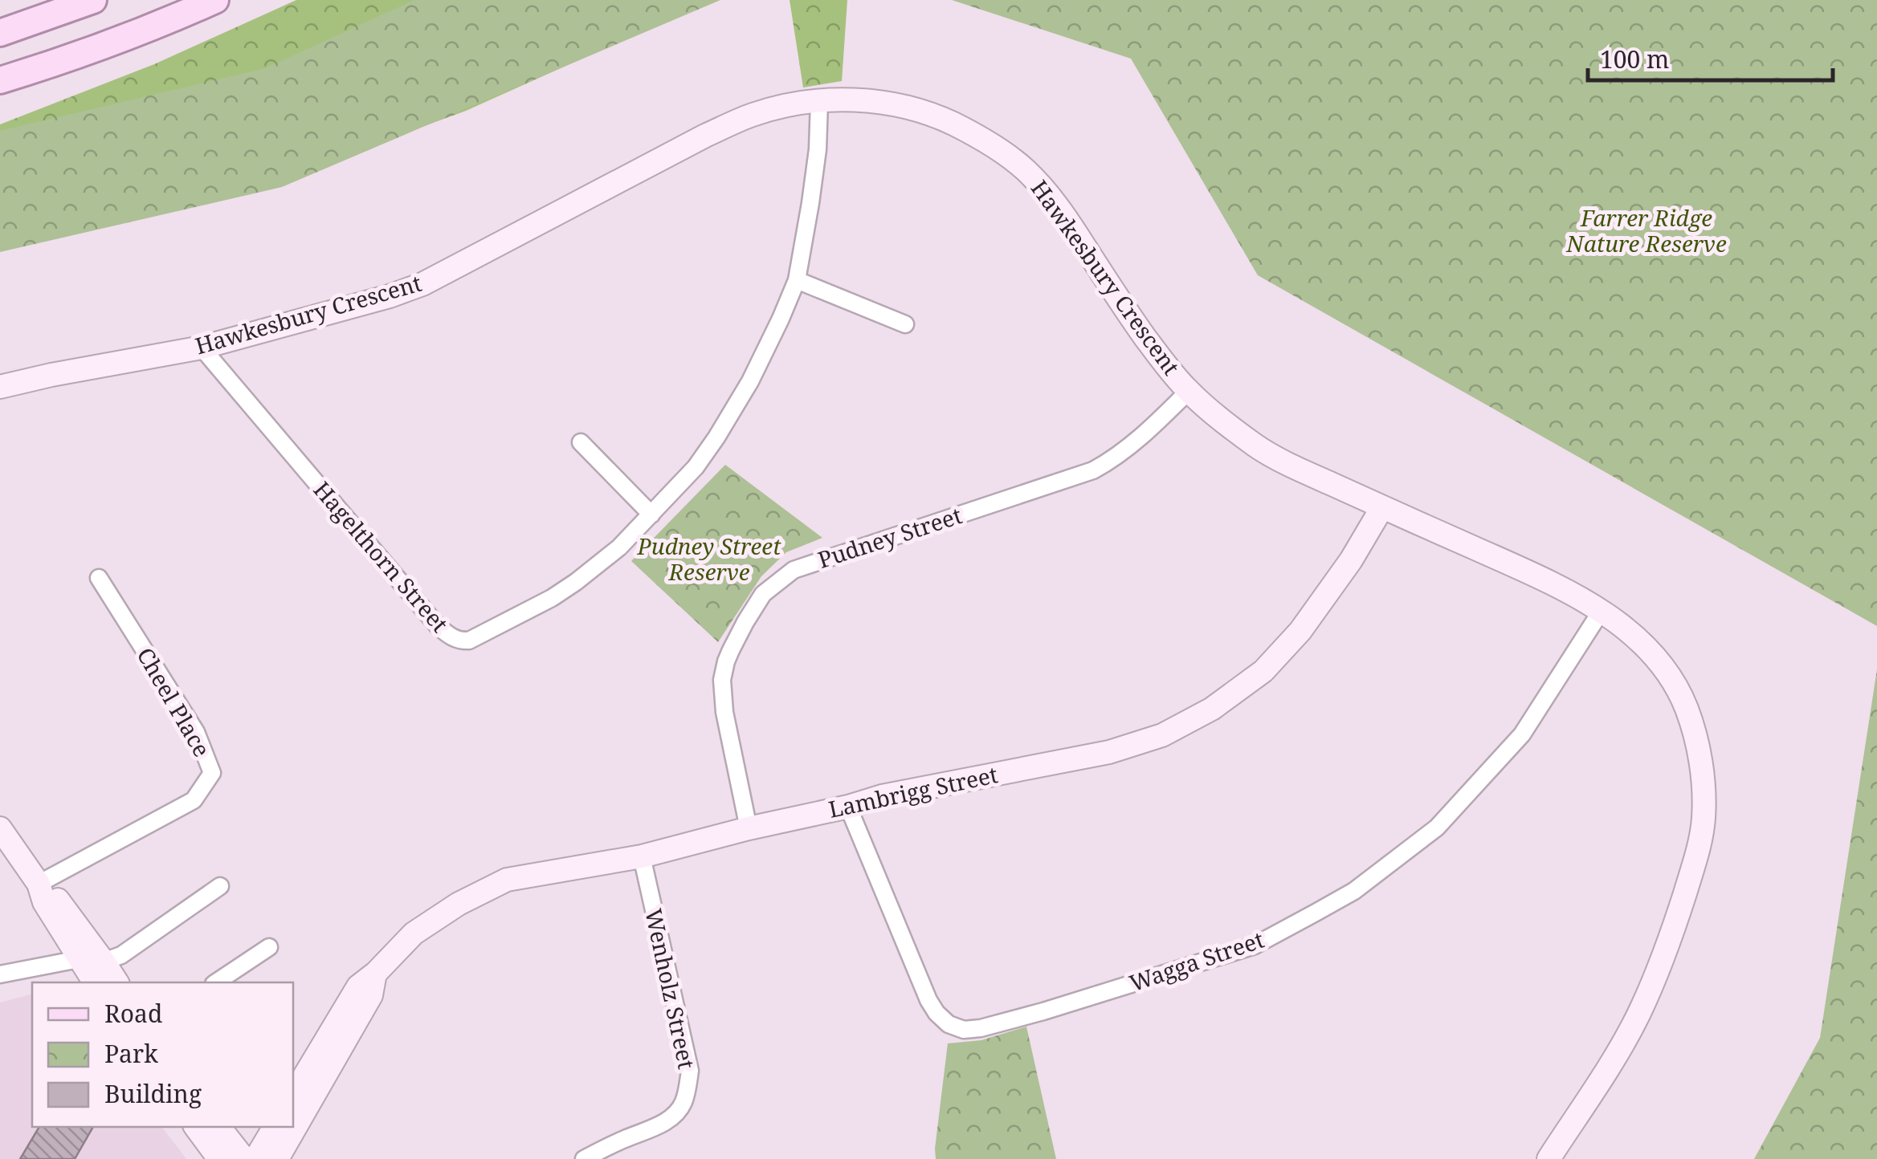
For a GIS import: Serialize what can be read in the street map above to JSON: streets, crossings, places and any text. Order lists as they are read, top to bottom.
{
  "streets": {
    "street": [
      "Hawkesbury Crescent",
      "Pudney Street",
      "Hagelthorn Street",
      "Cheel Place",
      "Lambrigg Street",
      "Wagga Street",
      "Wenholz Street"
    ]
  },
  "crossings": [
    ["Hawkesbury Crescent", "Pudney Street"],
    ["Hawkesbury Crescent", "Hagelthorn Street"],
    ["Hawkesbury Crescent", "Lambrigg Street"],
    ["Hawkesbury Crescent", "Wagga Street"],
    ["Pudney Street", "Lambrigg Street"],
    ["Lambrigg Street", "Wagga Street"],
    ["Lambrigg Street", "Wenholz Street"]
  ],
  "parks": ["Farrer Ridge Nature Reserve", "Pudney Street Reserve"],
  "legend": ["Road", "Park", "Building"],
  "scale_bar": "100 m"
}
